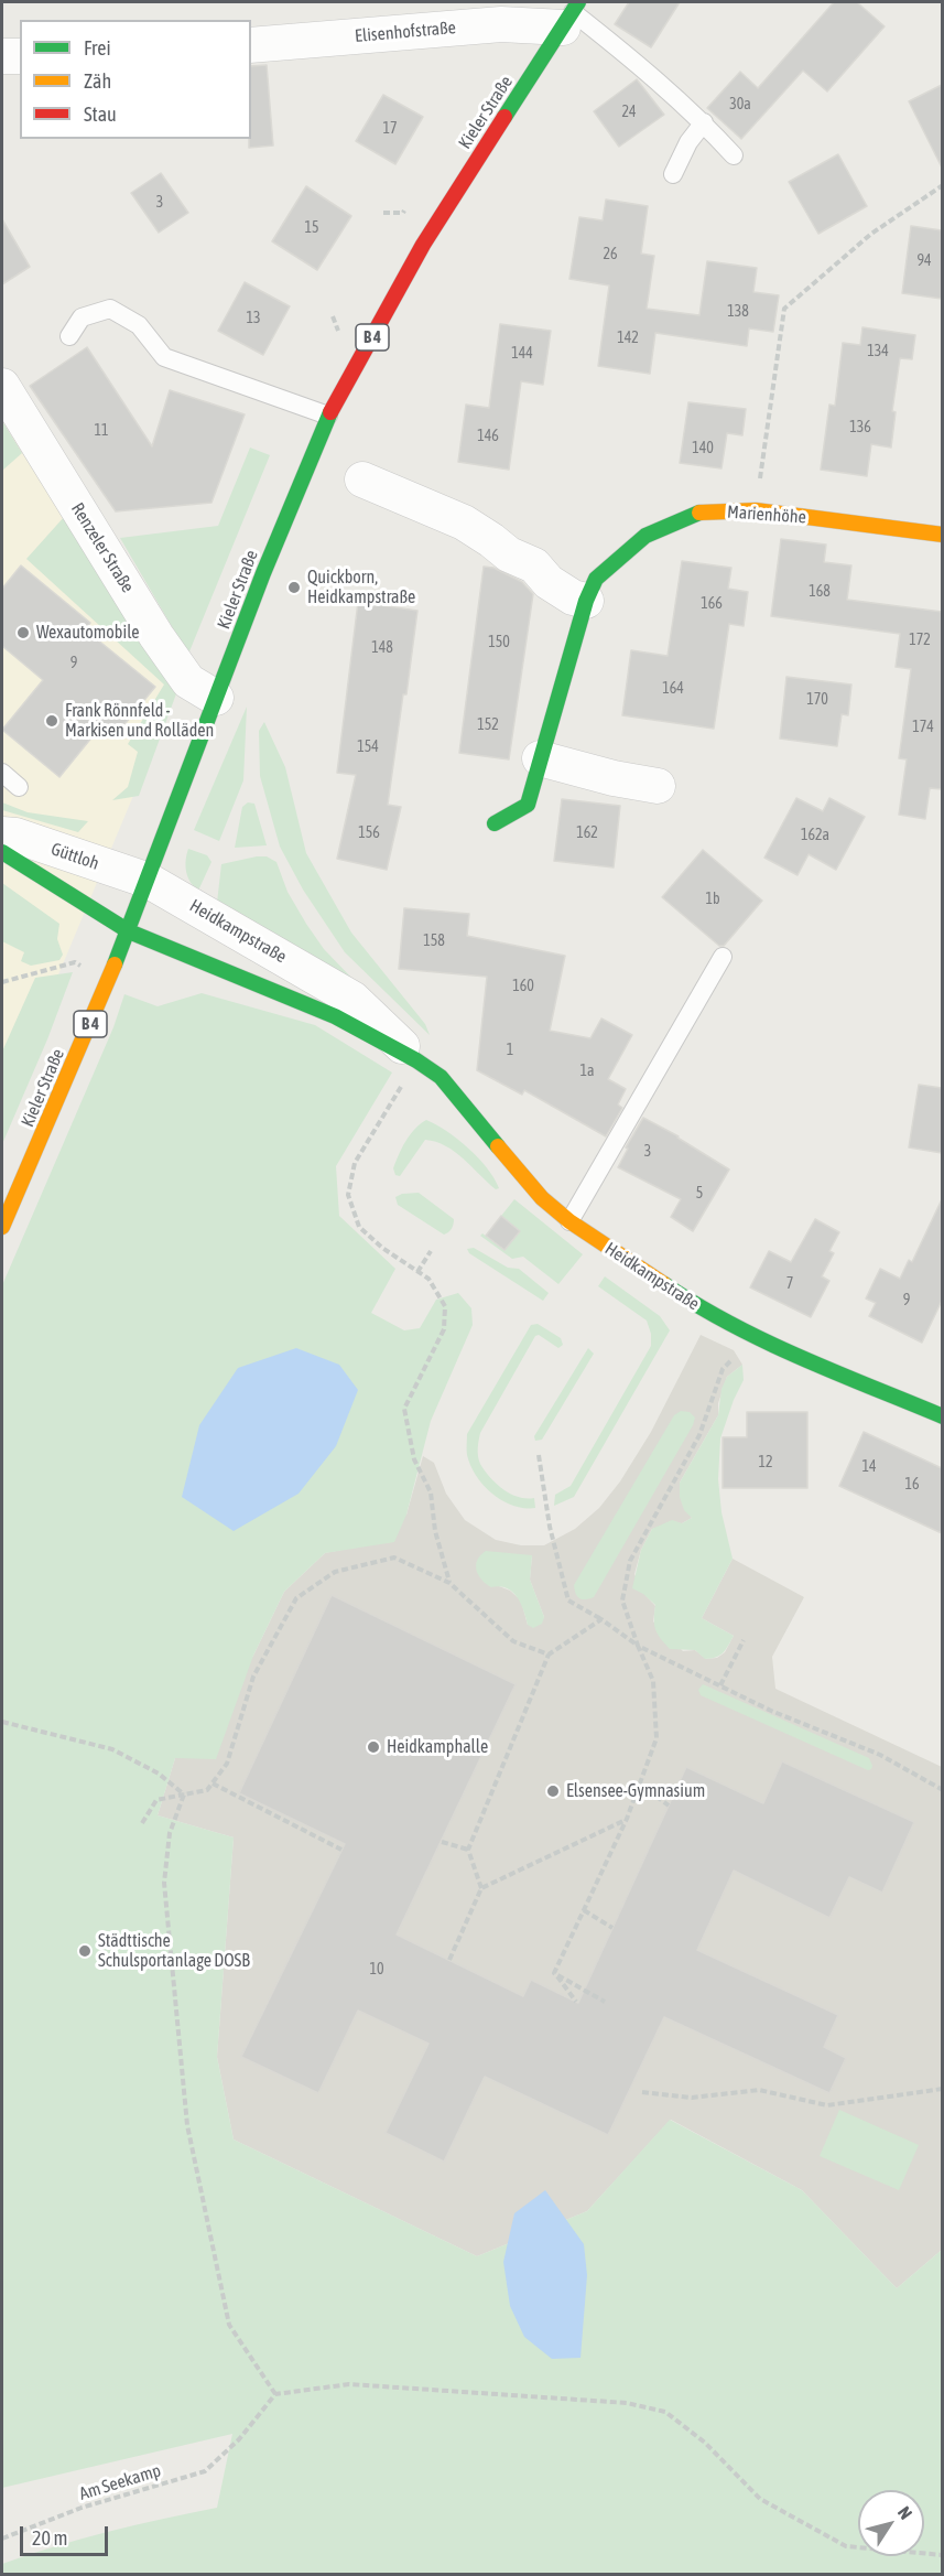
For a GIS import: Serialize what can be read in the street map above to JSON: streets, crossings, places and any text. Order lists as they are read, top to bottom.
{
  "streets": {
    "street": [
      "Elisenhofstraße",
      "Kieler Straße",
      "B 4",
      "Marienhöhe",
      "Renzeler Straße",
      "Güttloh",
      "Heidkampstraße"
    ],
    "path": ["Am Seekamp"]
  },
  "crossings": [
    ["Elisenhofstraße", "Kieler Straße"],
    ["Kieler Straße", "Renzeler Straße"],
    ["Kieler Straße", "Güttloh"],
    ["Kieler Straße", "Heidkampstraße"],
    ["Güttloh", "Heidkampstraße"]
  ],
  "places": [
    "Quickborn, Heidkampstraße",
    "Wexautomobile",
    "Frank Rönnfeld - Markisen und Rolläden",
    "Heidkamphalle",
    "Elsensee-Gymnasium",
    "Städttische Schulsportanlage DOSB"
  ],
  "house_numbers": [
    "30a",
    "24",
    "17",
    "3",
    "15",
    "26",
    "94",
    "138",
    "13",
    "142",
    "134",
    "144",
    "136",
    "11",
    "146",
    "140",
    "168",
    "166",
    "172",
    "150",
    "148",
    "9",
    "164",
    "170",
    "152",
    "174",
    "154",
    "156",
    "162",
    "162a",
    "1b",
    "158",
    "160",
    "1",
    "1a",
    "3",
    "5",
    "7",
    "9",
    "12",
    "14",
    "16",
    "10"
  ],
  "legend": ["Frei", "Zäh", "Stau"],
  "scale_bar": "20 m",
  "north": "top right"
}
